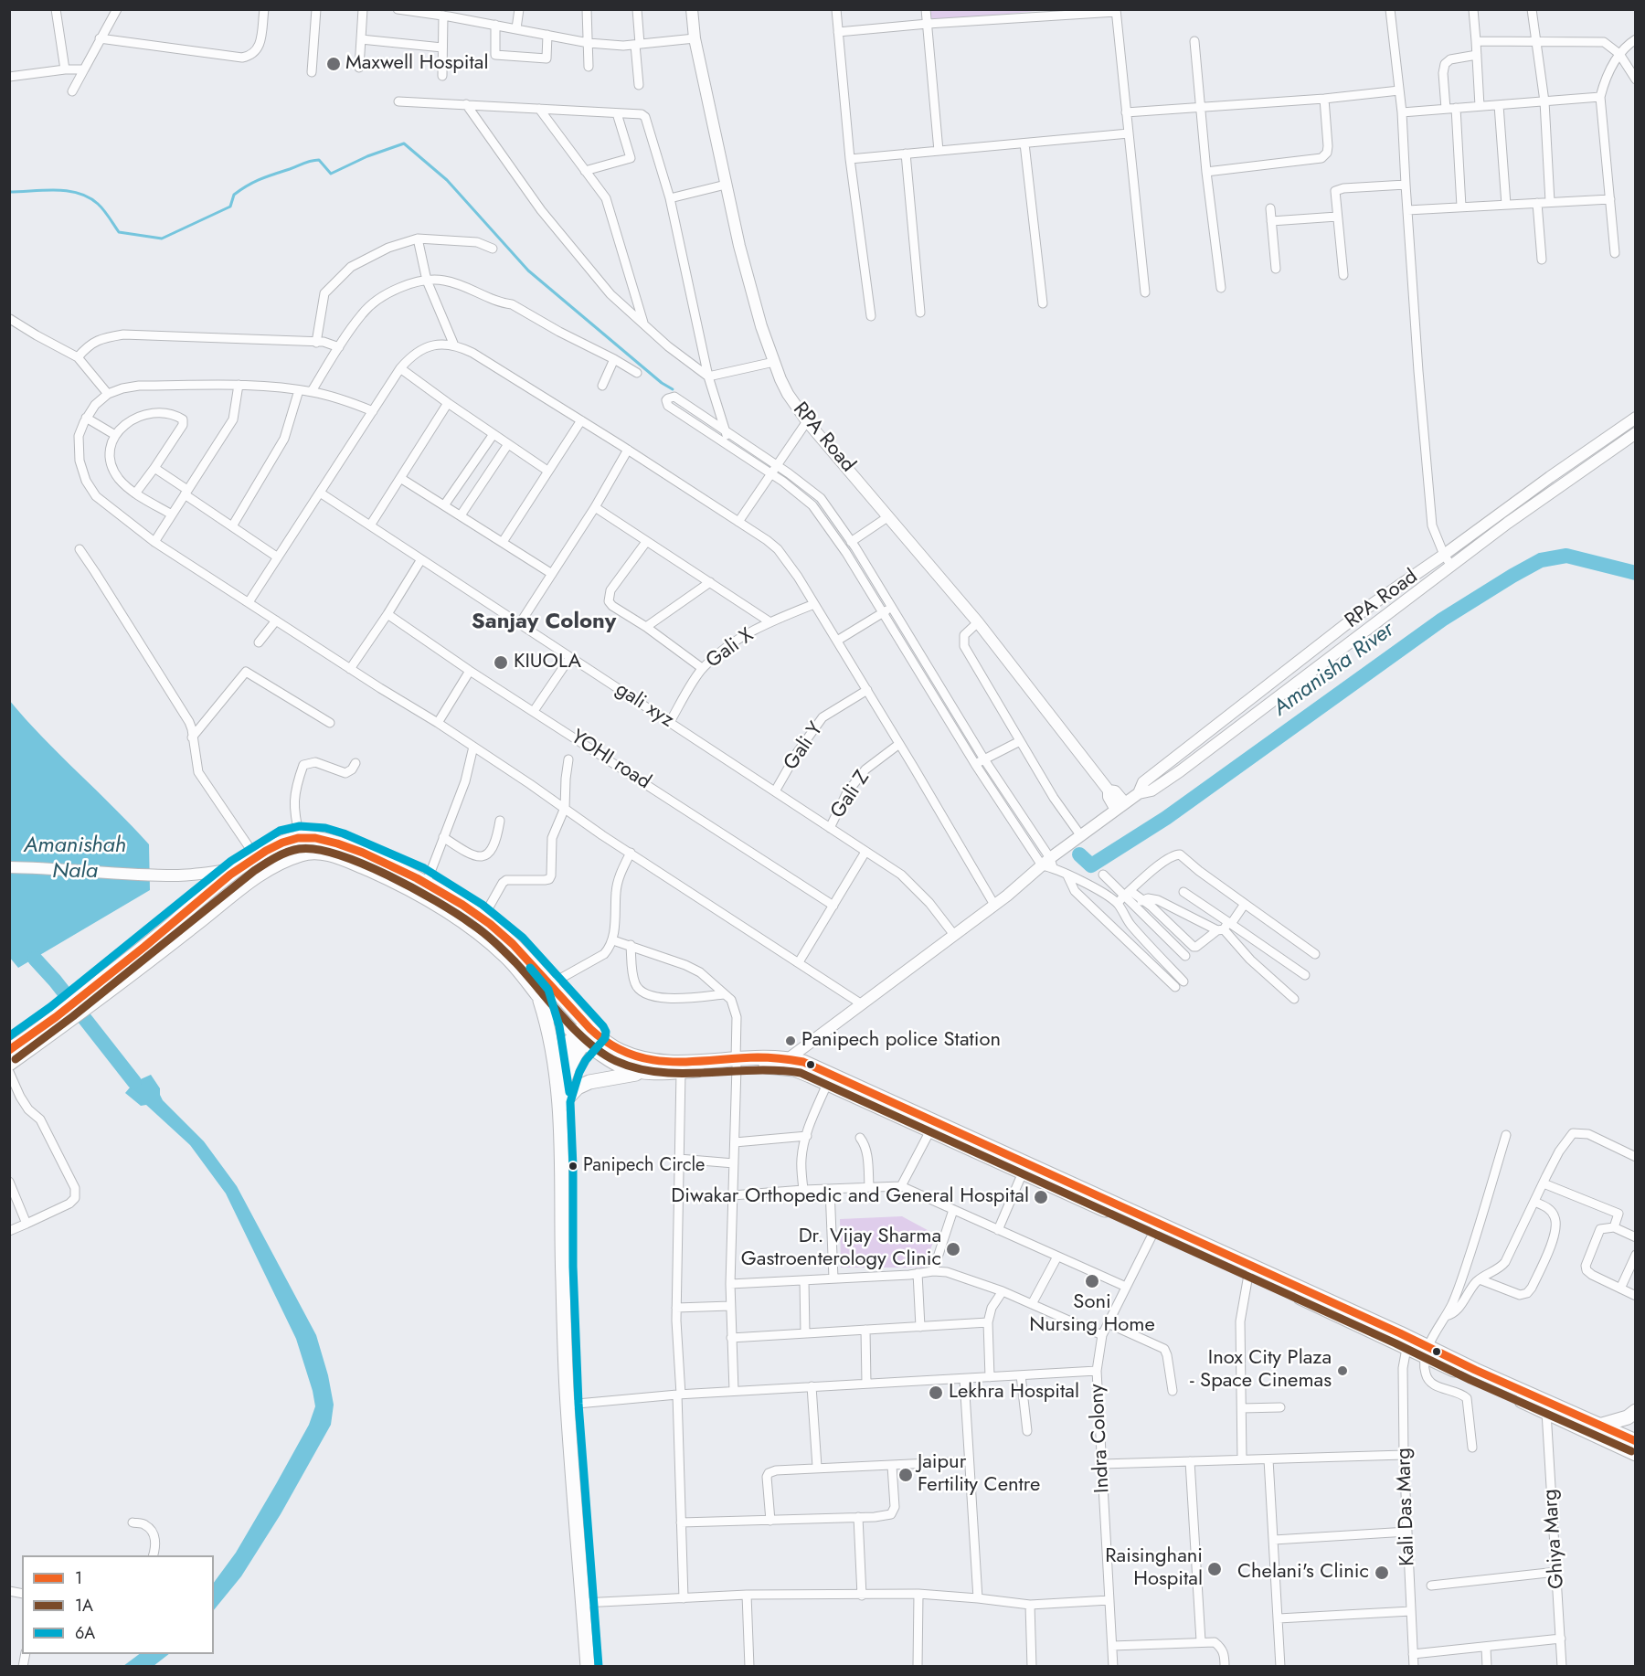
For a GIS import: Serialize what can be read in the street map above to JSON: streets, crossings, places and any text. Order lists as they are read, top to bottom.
{
  "streets": {
    "street": [
      "RPA Road",
      "Gali X",
      "gali xyz",
      "Gali Y",
      "YOHI road",
      "Gali Z",
      "Indra Colony",
      "Kali Das Marg",
      "Ghiya Marg"
    ]
  },
  "crossings": [
    ["Gali X", "gali xyz"],
    ["gali xyz", "Gali Y"],
    ["gali xyz", "Gali Z"]
  ],
  "districts": ["Sanjay Colony"],
  "water": ["Amanisha River", "Amanishah Nala"],
  "places": [
    "Maxwell Hospital",
    "KIUOLA",
    "Panipech police Station",
    "Panipech Circle",
    "Diwakar Orthopedic and General Hospital",
    "Dr. Vijay Sharma Gastroenterology Clinic",
    "Soni Nursing Home",
    "Inox City Plaza - Space Cinemas",
    "Lekhra Hospital",
    "Jaipur Fertility Centre",
    "Raisinghani Hospital",
    "Chelani's Clinic"
  ],
  "lines": ["transit line 6A", "transit line 1", "transit line 1A"],
  "legend": ["1", "1A", "6A"]
}
